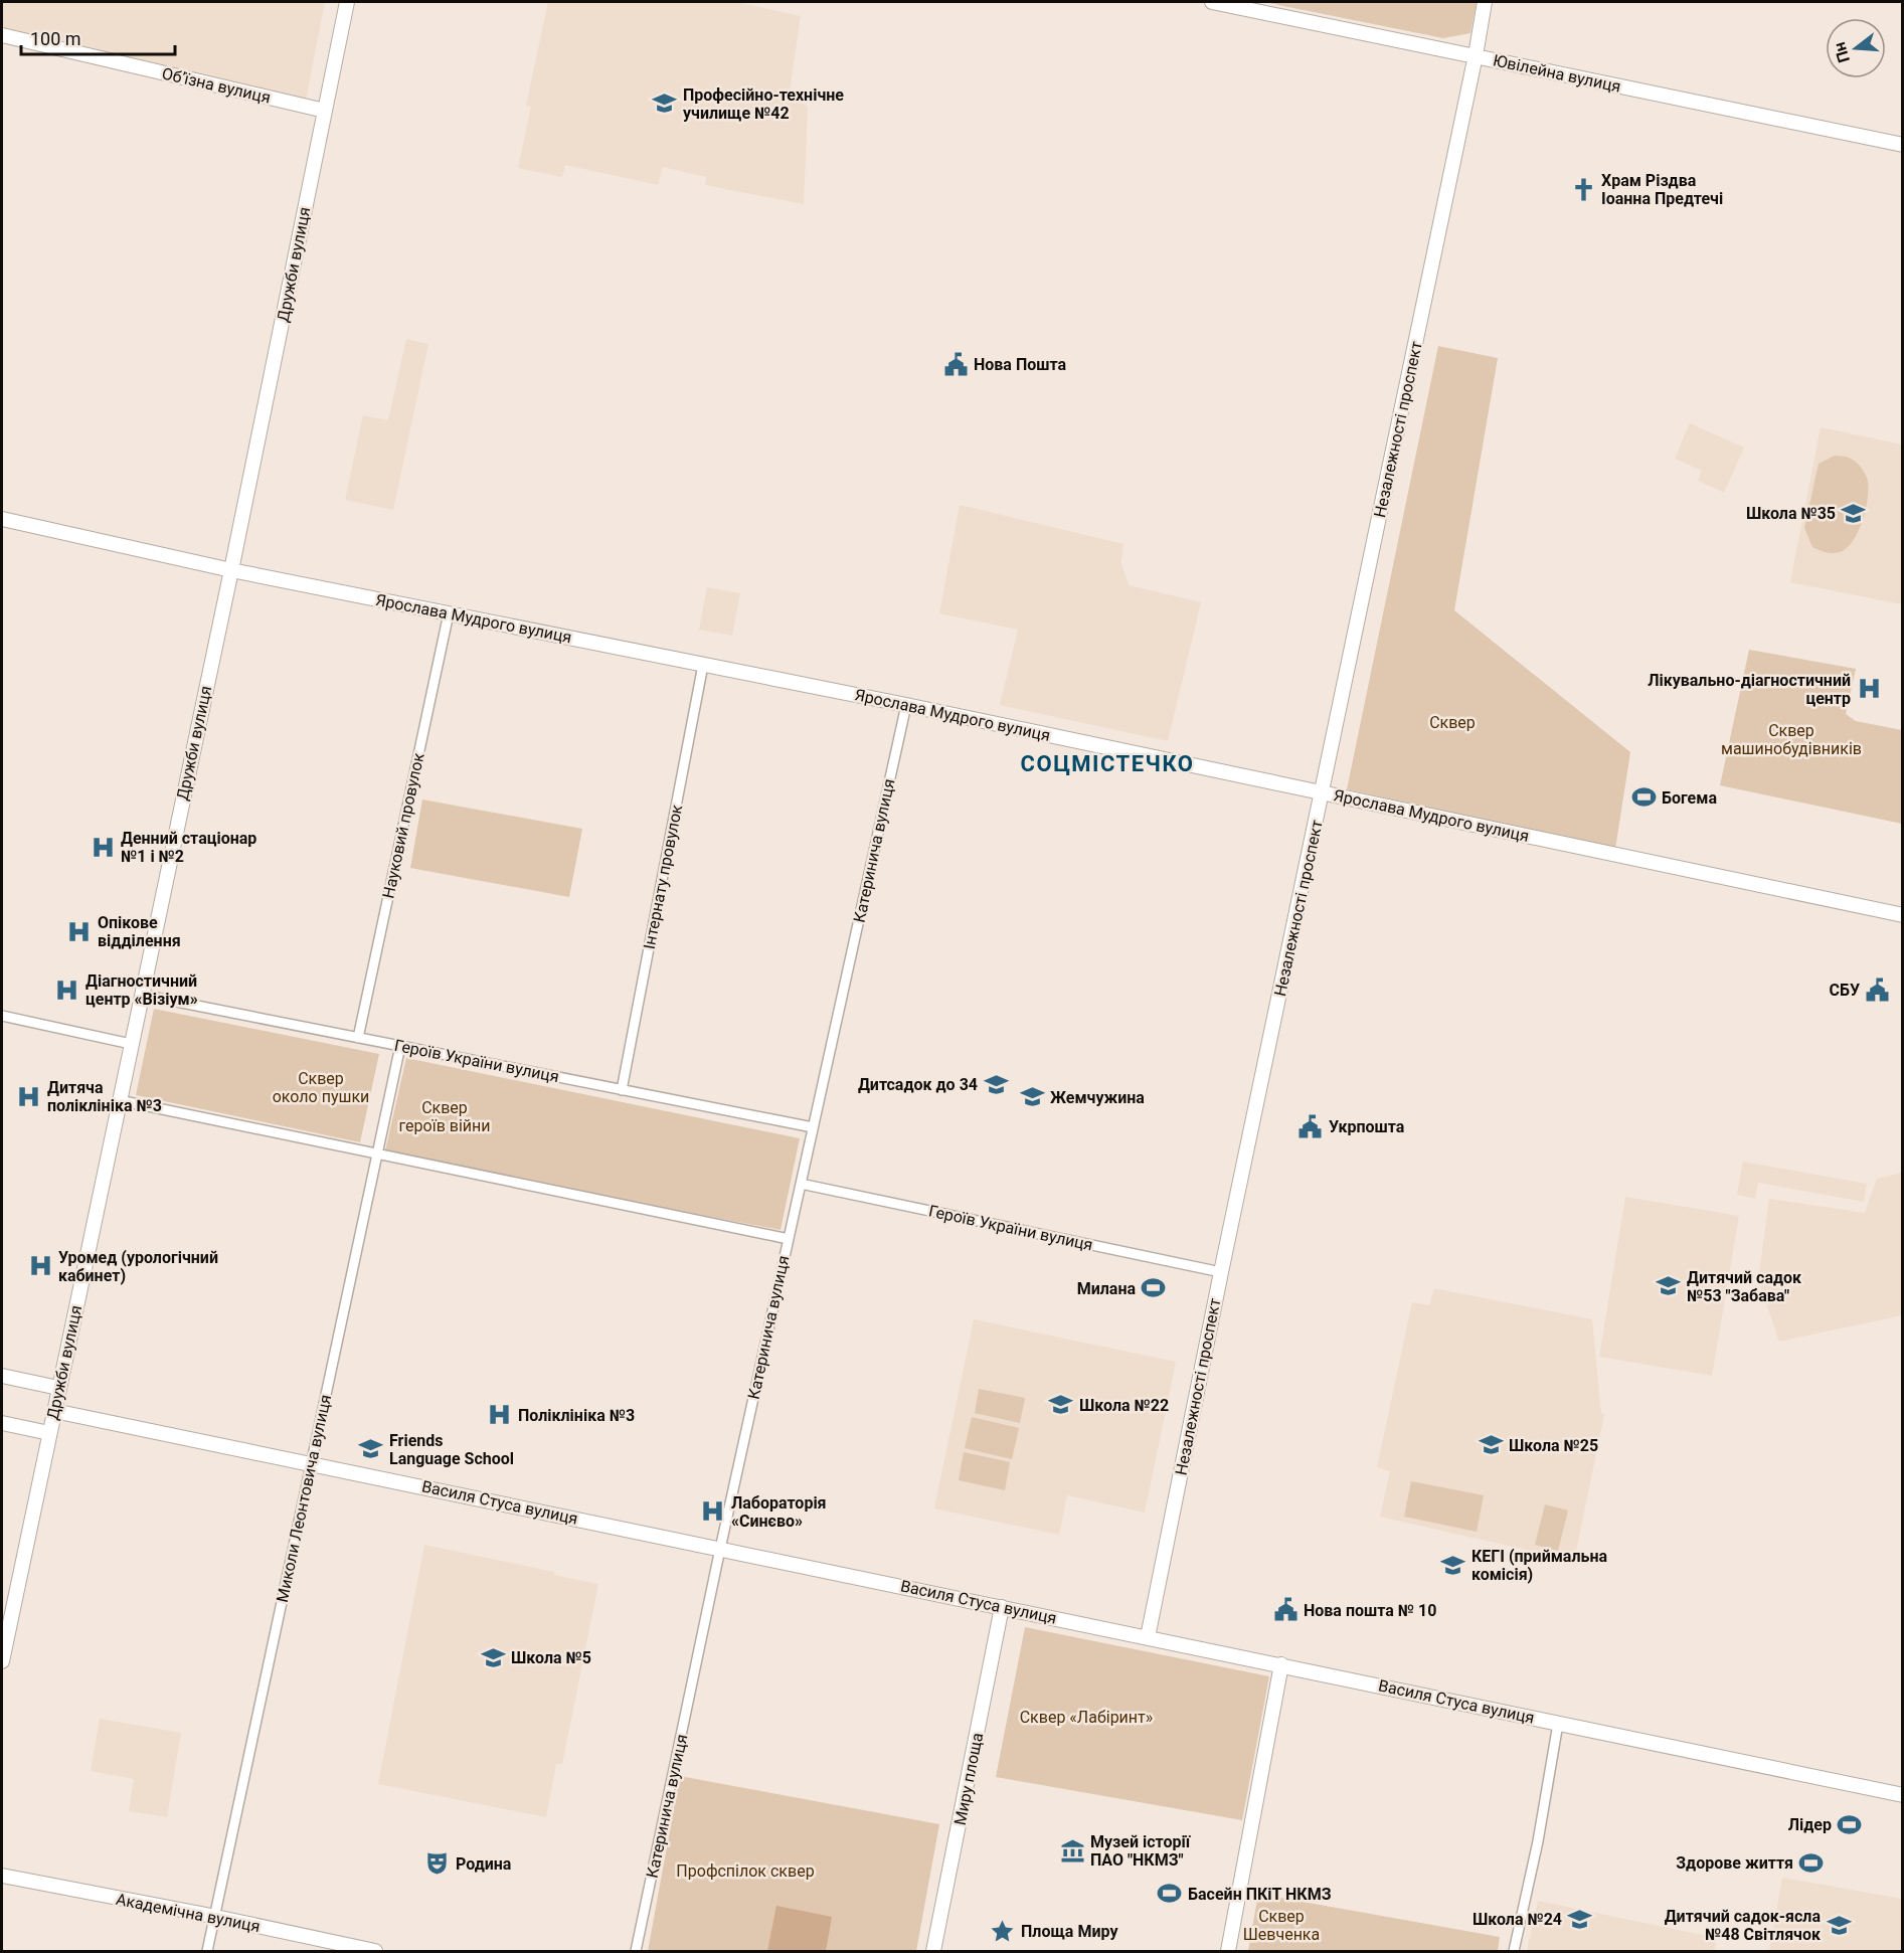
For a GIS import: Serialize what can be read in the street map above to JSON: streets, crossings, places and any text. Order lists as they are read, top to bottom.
{
  "streets": {
    "street": [
      "Ювілейна вулиця",
      "Об’їзна вулиця",
      "Дружби вулиця",
      "Незалежності проспект",
      "Ярослава Мудрого вулиця",
      "Науковий провулок",
      "Катеринича вулиця",
      "Інтернату провулок",
      "Героїв України вулиця",
      "Миколи Леонтовича вулиця",
      "Василя Стуса вулиця",
      "Миру площа",
      "Академічна вулиця"
    ]
  },
  "crossings": [
    ["Ювілейна вулиця", "Незалежності проспект"],
    ["Об’їзна вулиця", "Дружби вулиця"],
    ["Дружби вулиця", "Ярослава Мудрого вулиця"],
    ["Дружби вулиця", "Героїв України вулиця"],
    ["Дружби вулиця", "Василя Стуса вулиця"],
    ["Незалежності проспект", "Ярослава Мудрого вулиця"],
    ["Незалежності проспект", "Героїв України вулиця"],
    ["Незалежності проспект", "Василя Стуса вулиця"],
    ["Ярослава Мудрого вулиця", "Науковий провулок"],
    ["Ярослава Мудрого вулиця", "Катеринича вулиця"],
    ["Ярослава Мудрого вулиця", "Інтернату провулок"],
    ["Науковий провулок", "Героїв України вулиця"],
    ["Катеринича вулиця", "Героїв України вулиця"],
    ["Катеринича вулиця", "Василя Стуса вулиця"],
    ["Інтернату провулок", "Героїв України вулиця"],
    ["Героїв України вулиця", "Миколи Леонтовича вулиця"],
    ["Миколи Леонтовича вулиця", "Василя Стуса вулиця"],
    ["Миколи Леонтовича вулиця", "Академічна вулиця"],
    ["Василя Стуса вулиця", "Миру площа"]
  ],
  "districts": ["СОЦМІСТЕЧКО"],
  "parks": [
    "Сквер",
    "Сквер машинобудівників",
    "Сквер около пушки",
    "Сквер героїв війни",
    "Сквер «Лабіринт»",
    "Профспілок сквер",
    "Сквер Шевченка"
  ],
  "places": {
    "school or university": [
      "Професійно-технічне училище №42",
      "Школа №35",
      "Дитсадок до 34",
      "Жемчужина",
      "Дитячий садок №53 \"Забава\"",
      "Школа №22",
      "Школа №25",
      "Friends Language School",
      "КЕГІ (приймальна комісія)",
      "Школа №5",
      "Школа №24",
      "Дитячий садок-ясла №48 Світлячок"
    ],
    "church": ["Храм Різдва Іоанна Предтечі"],
    "public building": [
      "Нова Пошта",
      "СБУ",
      "Укрпошта",
      "Нова пошта № 10"
    ],
    "hospital": [
      "Лікувально-діагностичний центр",
      "Денний стаціонар №1 і №2",
      "Опікове відділення",
      "Діагностичний центр «Візіум»",
      "Дитяча поліклініка №3",
      "Уромед (урологічний кабинет)",
      "Поліклініка №3",
      "Лабораторія «Синєво»"
    ],
    "sports": [
      "Богема",
      "Милана",
      "Лідер",
      "Здорове життя",
      "Басейн ПКіТ НКМЗ"
    ],
    "museum": ["Музей історії ПАО \"НКМЗ\""],
    "theatre": ["Родина"],
    "place": ["Площа Миру"]
  },
  "scale_bar": "100 m",
  "north": "left"
}
